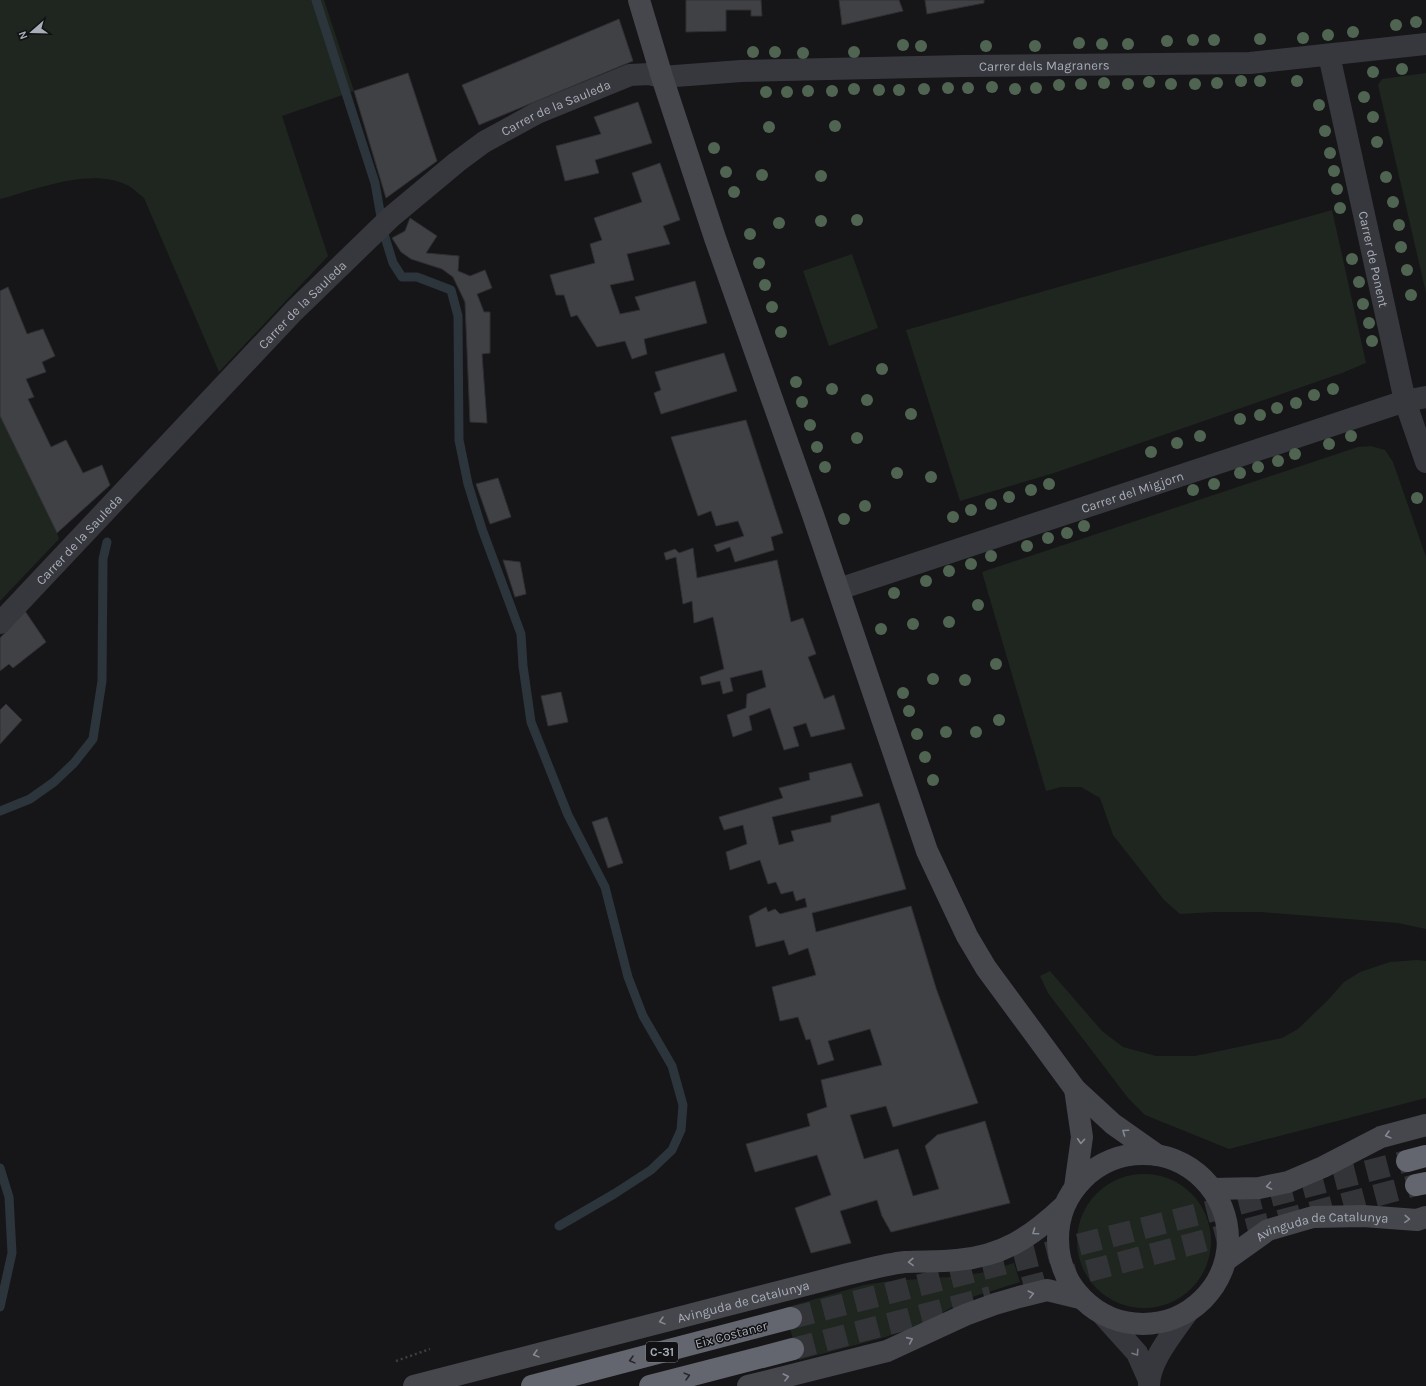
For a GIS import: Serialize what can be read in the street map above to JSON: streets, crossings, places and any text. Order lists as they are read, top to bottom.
{
  "streets": {
    "highway": ["Eix Costaner", "C-31"],
    "main road": ["Avinguda de Catalunya"],
    "street": [
      "Carrer dels Magraners",
      "Carrer de la Sauleda",
      "Carrer de Ponent",
      "Carrer del Migjorn"
    ]
  },
  "crossings": [
    ["Carrer dels Magraners", "Carrer de la Sauleda"],
    ["Carrer dels Magraners", "Carrer de Ponent"],
    ["Carrer de Ponent", "Carrer del Migjorn"]
  ],
  "north": "left"
}
